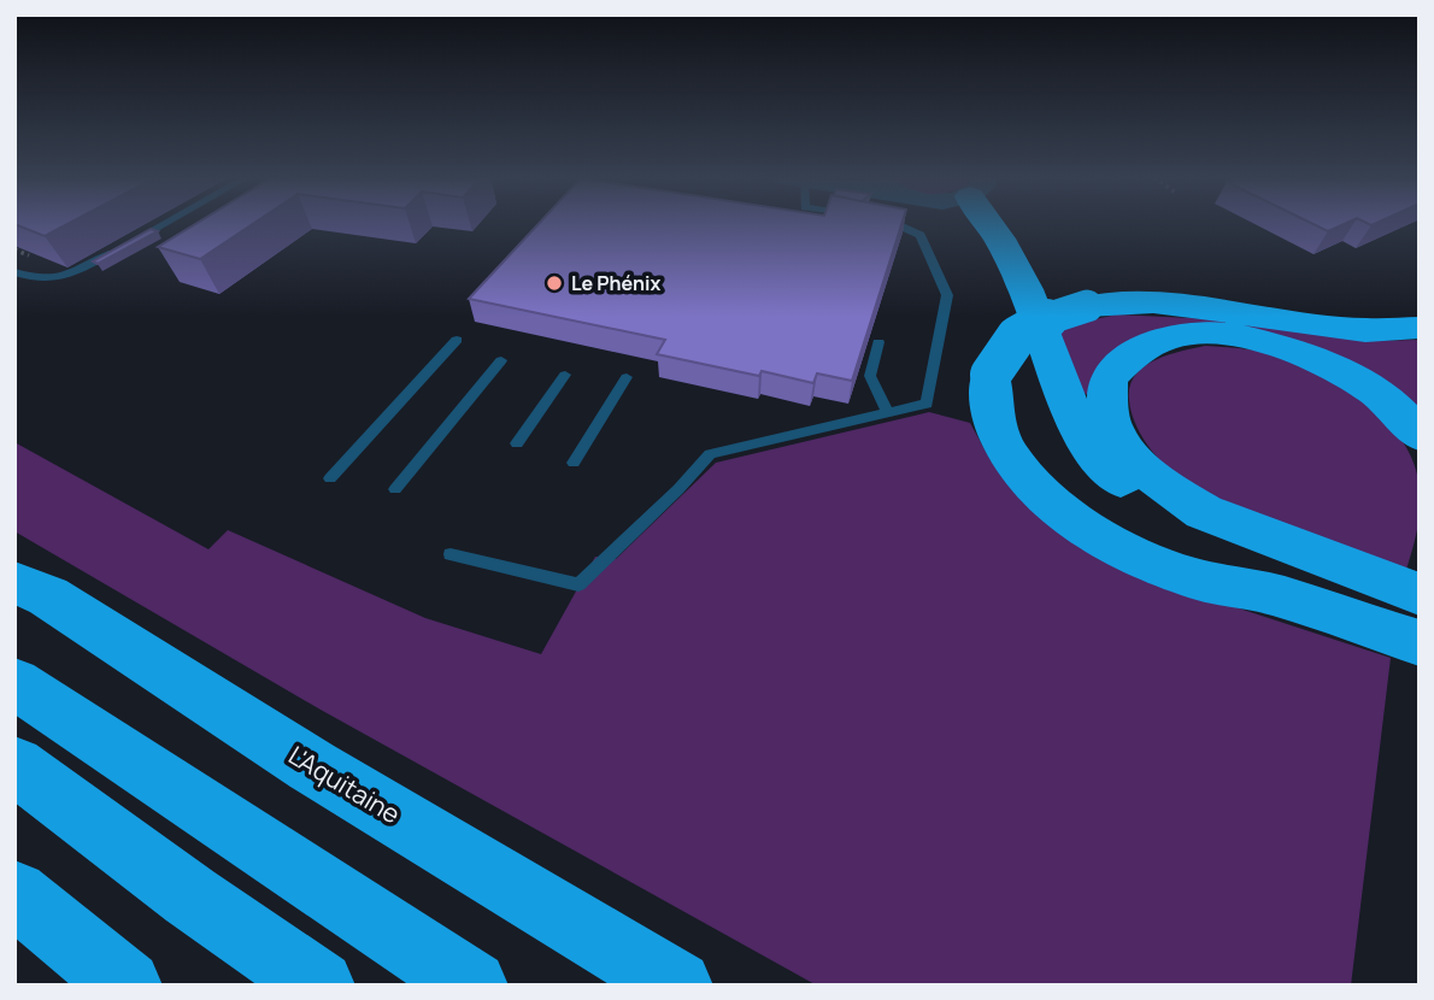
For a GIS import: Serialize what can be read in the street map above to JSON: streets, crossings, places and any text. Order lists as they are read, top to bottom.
{
  "streets": {
    "highway": ["L'Aquitaine"]
  },
  "places": ["Le Phénix"]
}
